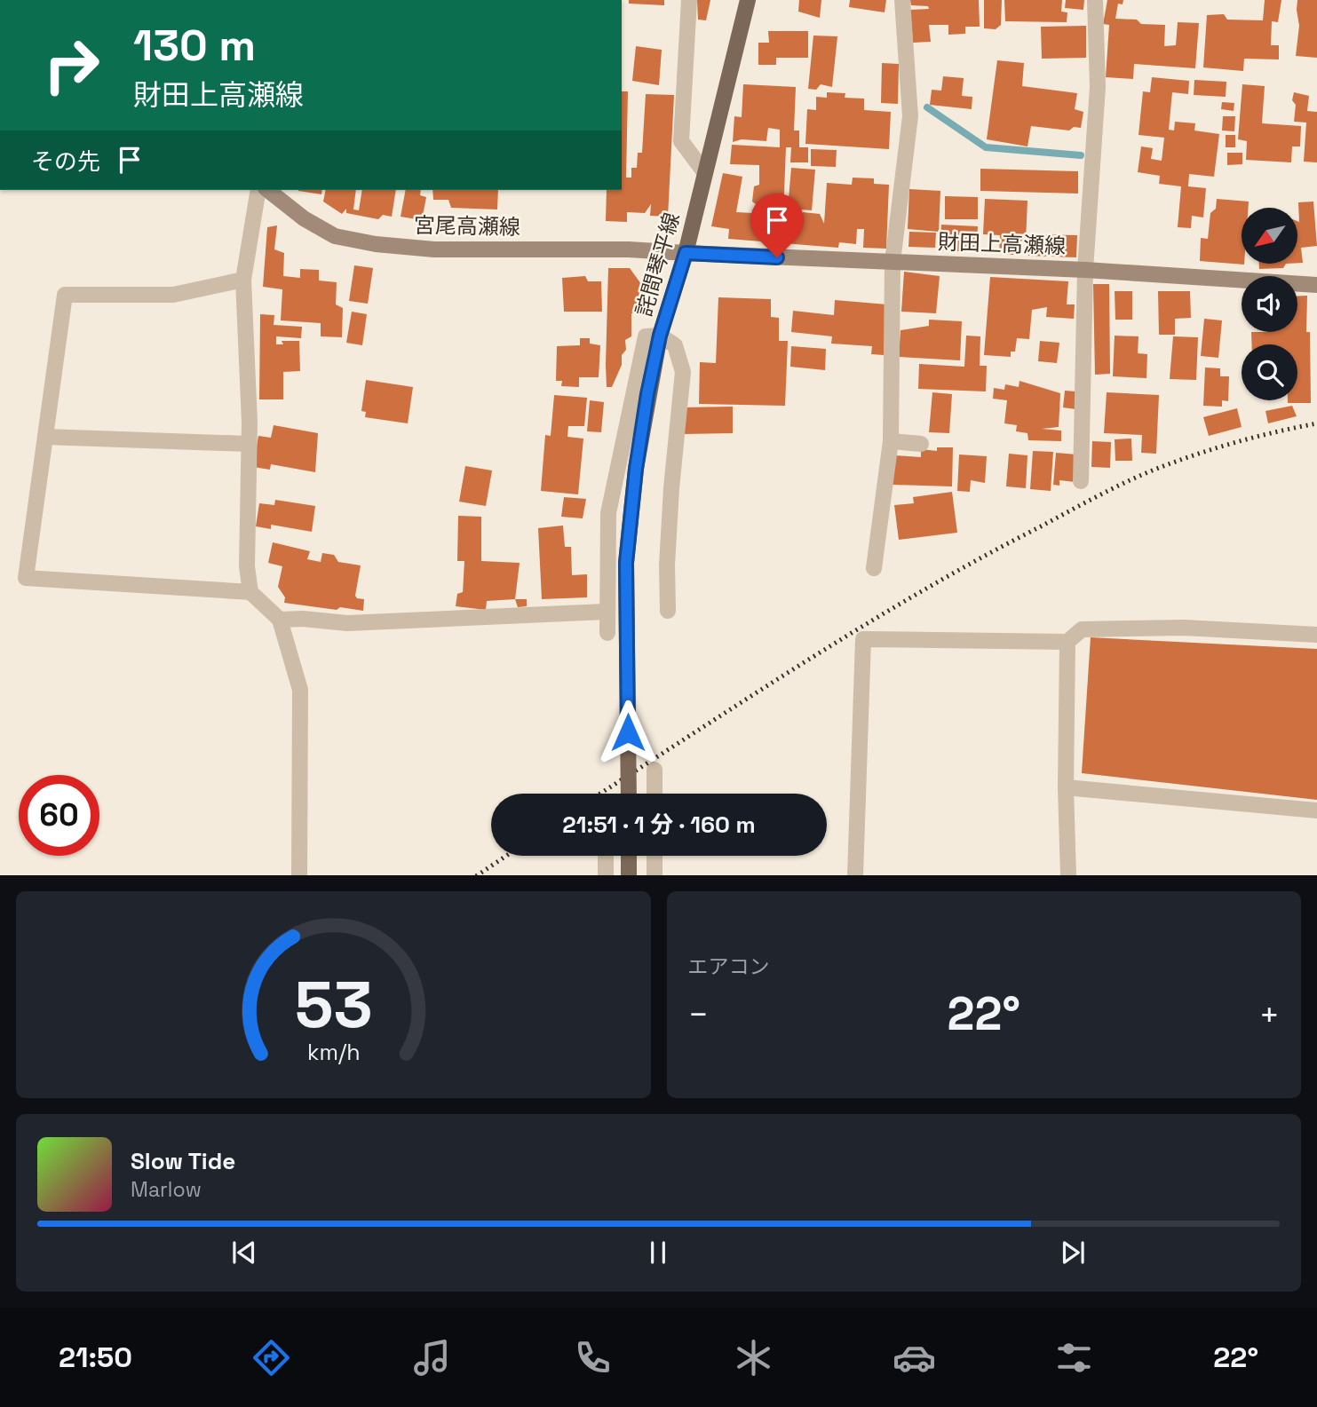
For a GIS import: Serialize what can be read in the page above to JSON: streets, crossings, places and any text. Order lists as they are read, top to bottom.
{
  "streets": {
    "main road": ["宮尾高瀬線", "財田上高瀬線", "詫間琴平線"]
  },
  "crossings": [
    ["宮尾高瀬線", "財田上高瀬線"],
    ["宮尾高瀬線", "詫間琴平線"],
    ["財田上高瀬線", "詫間琴平線"]
  ],
  "north": "bottom left",
  "page": {
    "turn": ["130 m", "財田上高瀬線"],
    "then": "その先",
    "limit": "60",
    "trip": "21:51 · 1 分 · 160 m",
    "tile": "エアコン",
    "heat": ["−", "22°", "+"],
    "song": ["Slow Tide", "Marlow"],
    "tabs": ["21:50", "22°"],
    "gauge": ["53", "km/h"]
  }
}
